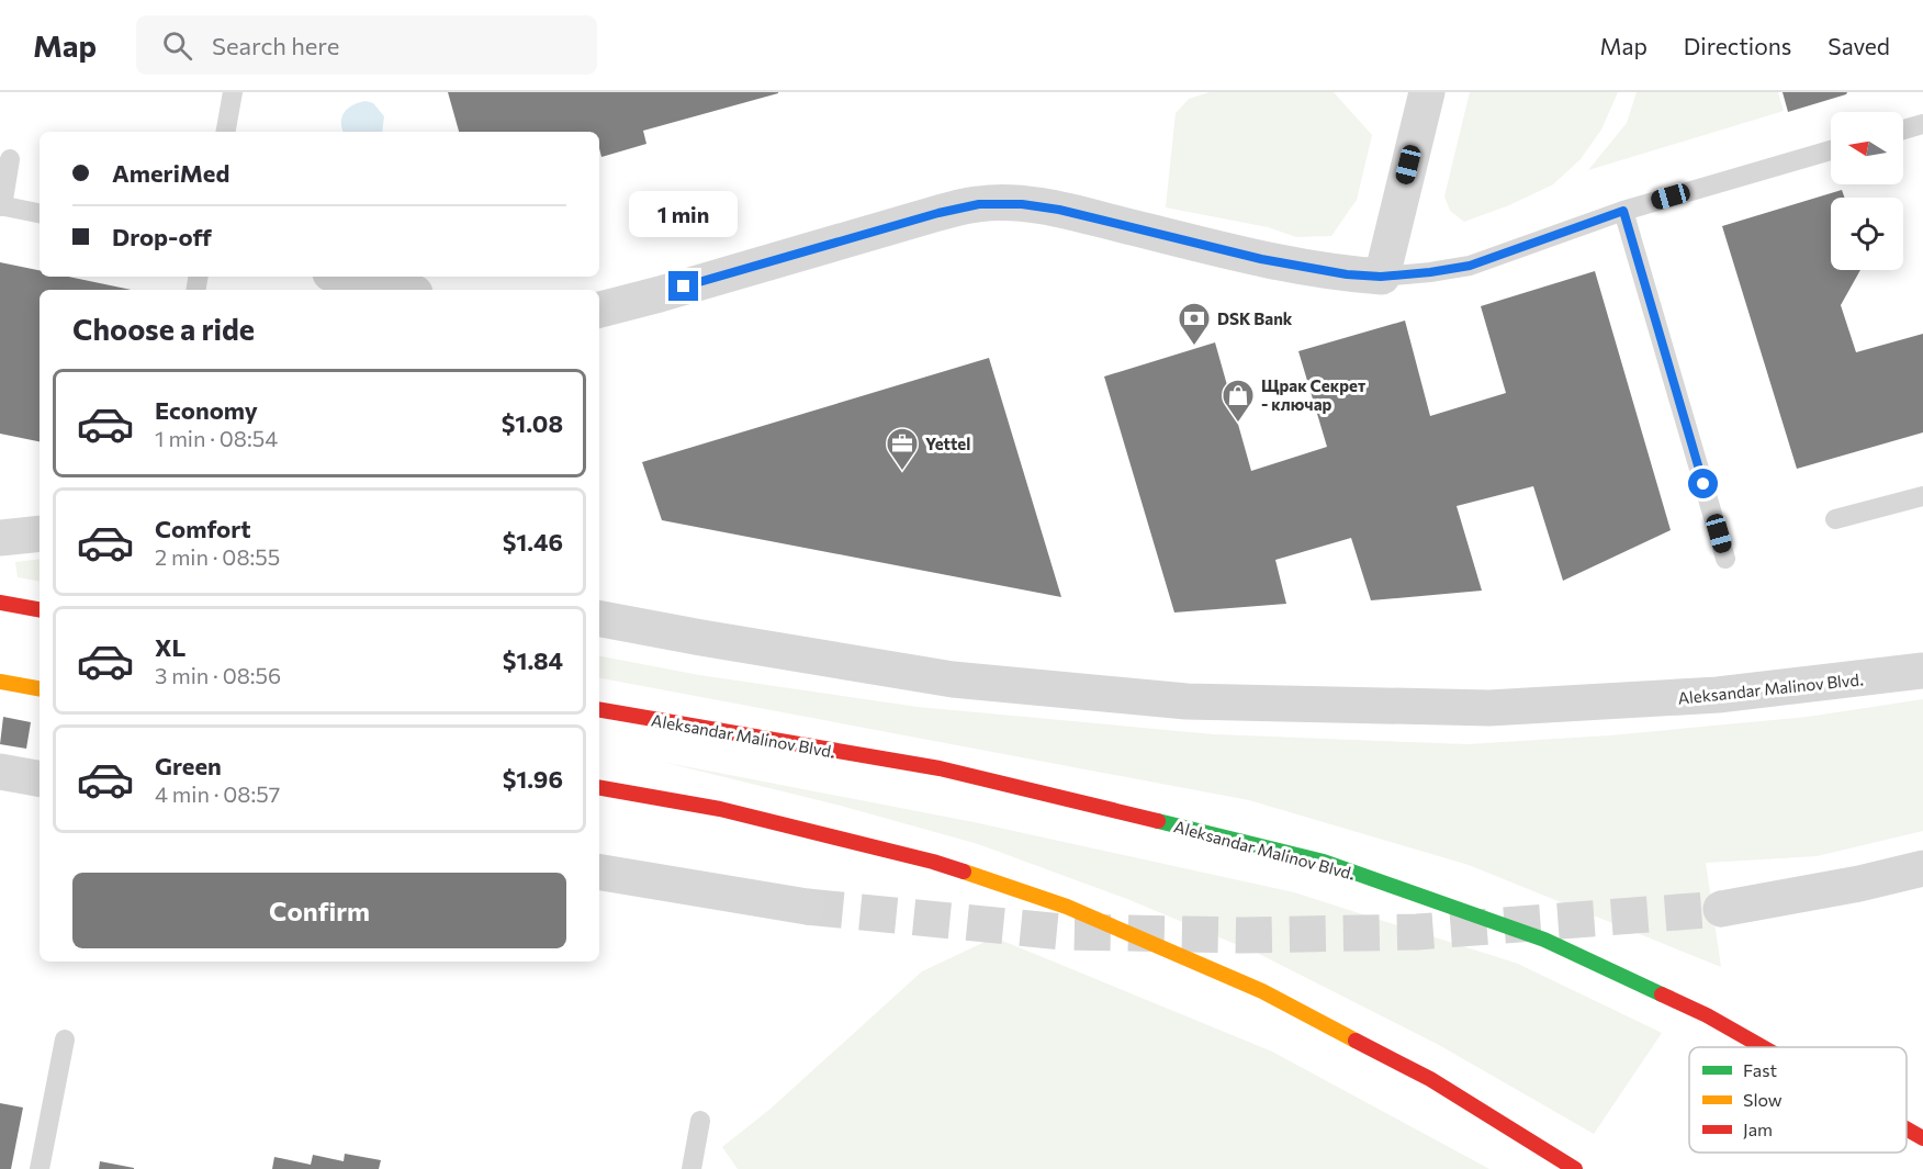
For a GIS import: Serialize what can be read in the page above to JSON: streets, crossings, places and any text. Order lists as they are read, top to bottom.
{
  "streets": {
    "main road": ["Aleksandar Malinov Blvd."]
  },
  "places": {
    "bank": ["DSK Bank"],
    "shop": ["Щрак Секрет - ключар"],
    "office": ["Yettel"]
  },
  "legend": ["Fast", "Slow", "Jam"],
  "north": "left",
  "page": {
    "header": "Map",
    "search": "Search here",
    "nav": ["Map", "Directions", "Saved"],
    "banner": ["AmeriMed", "Drop-off"],
    "bubble": "1 min",
    "heading": "Choose a ride",
    "list": [
      {
        "name": "Economy",
        "note": "1 min · 08:54",
        "value": "$1.08"
      },
      {
        "name": "Comfort",
        "note": "2 min · 08:55",
        "value": "$1.46"
      },
      {
        "name": "XL",
        "note": "3 min · 08:56",
        "value": "$1.84"
      },
      {
        "name": "Green",
        "note": "4 min · 08:57",
        "value": "$1.96"
      }
    ],
    "buttons": "Confirm"
  }
}
